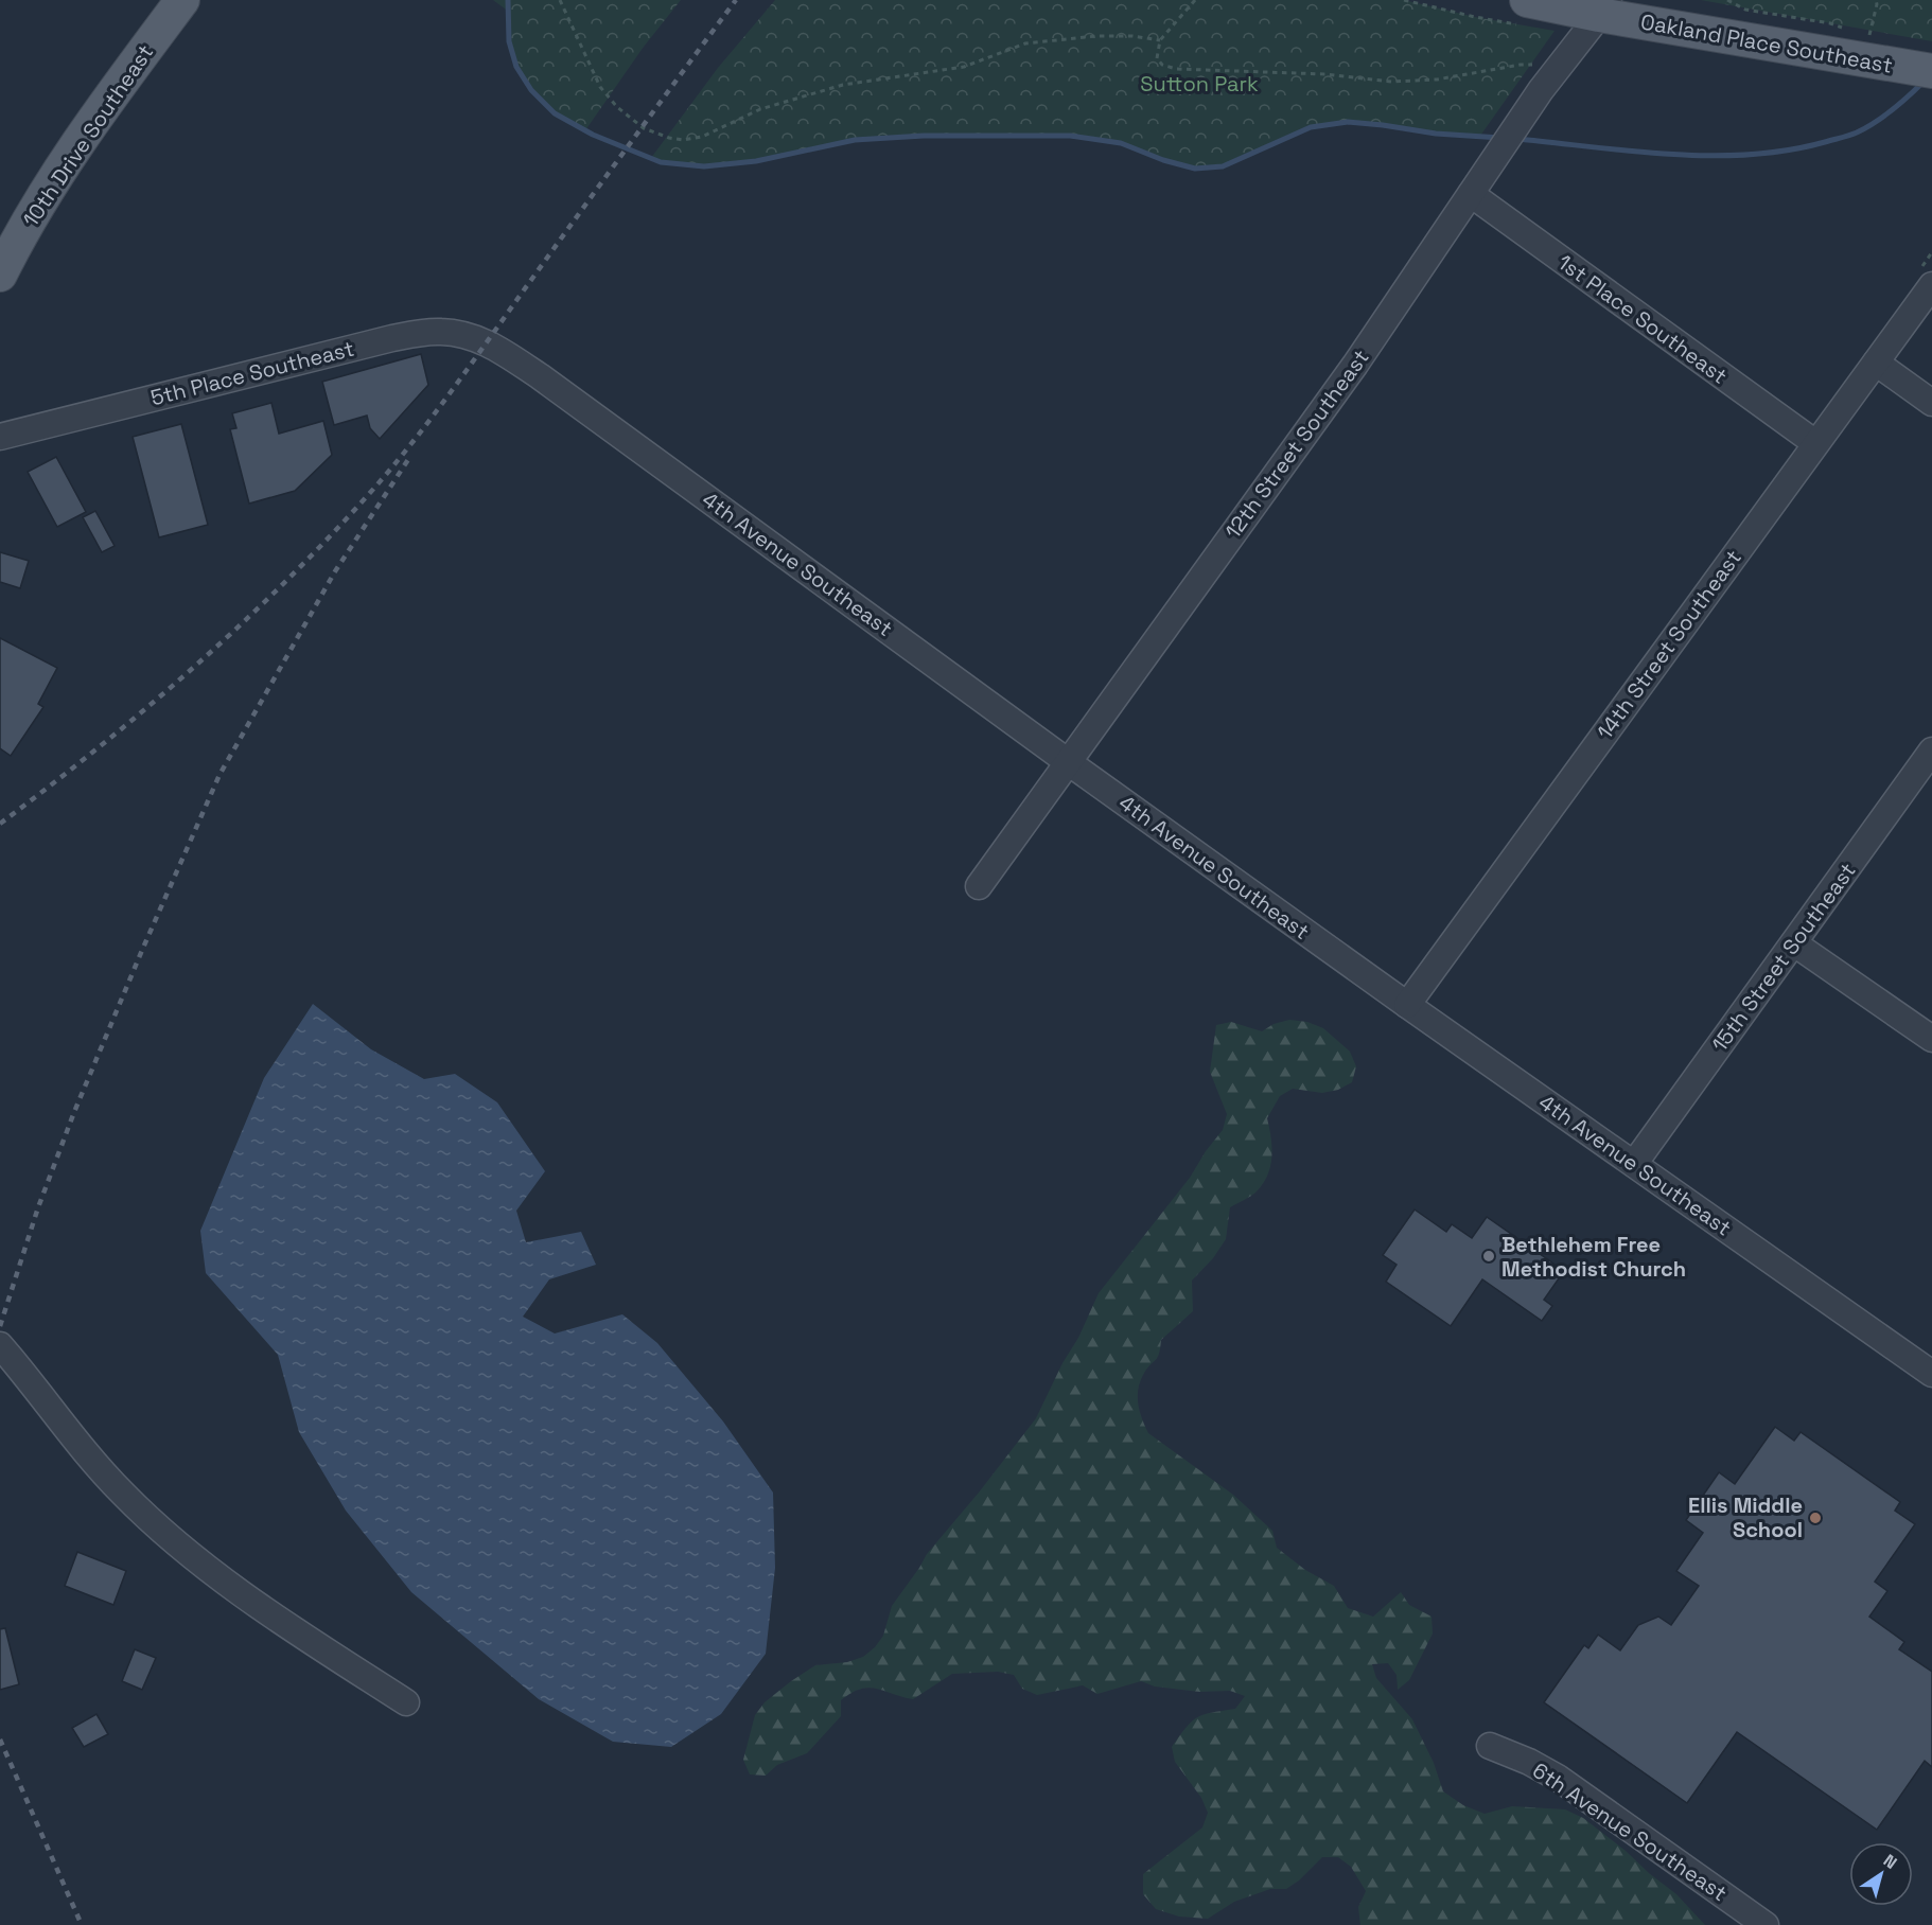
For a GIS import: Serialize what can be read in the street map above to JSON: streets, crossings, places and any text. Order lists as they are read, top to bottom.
{
  "streets": {
    "main road": ["Oakland Place Southeast", "10th Drive Southeast"],
    "street": [
      "1st Place Southeast",
      "5th Place Southeast",
      "12th Street Southeast",
      "4th Avenue Southeast",
      "14th Street Southeast",
      "15th Street Southeast",
      "6th Avenue Southeast"
    ]
  },
  "crossings": [
    ["Oakland Place Southeast", "12th Street Southeast"],
    ["1st Place Southeast", "12th Street Southeast"],
    ["1st Place Southeast", "14th Street Southeast"],
    ["5th Place Southeast", "4th Avenue Southeast"],
    ["12th Street Southeast", "4th Avenue Southeast"],
    ["4th Avenue Southeast", "14th Street Southeast"],
    ["4th Avenue Southeast", "15th Street Southeast"]
  ],
  "parks": ["Sutton Park"],
  "places": ["Bethlehem Free Methodist Church", "Ellis Middle School"],
  "north": "top right"
}
